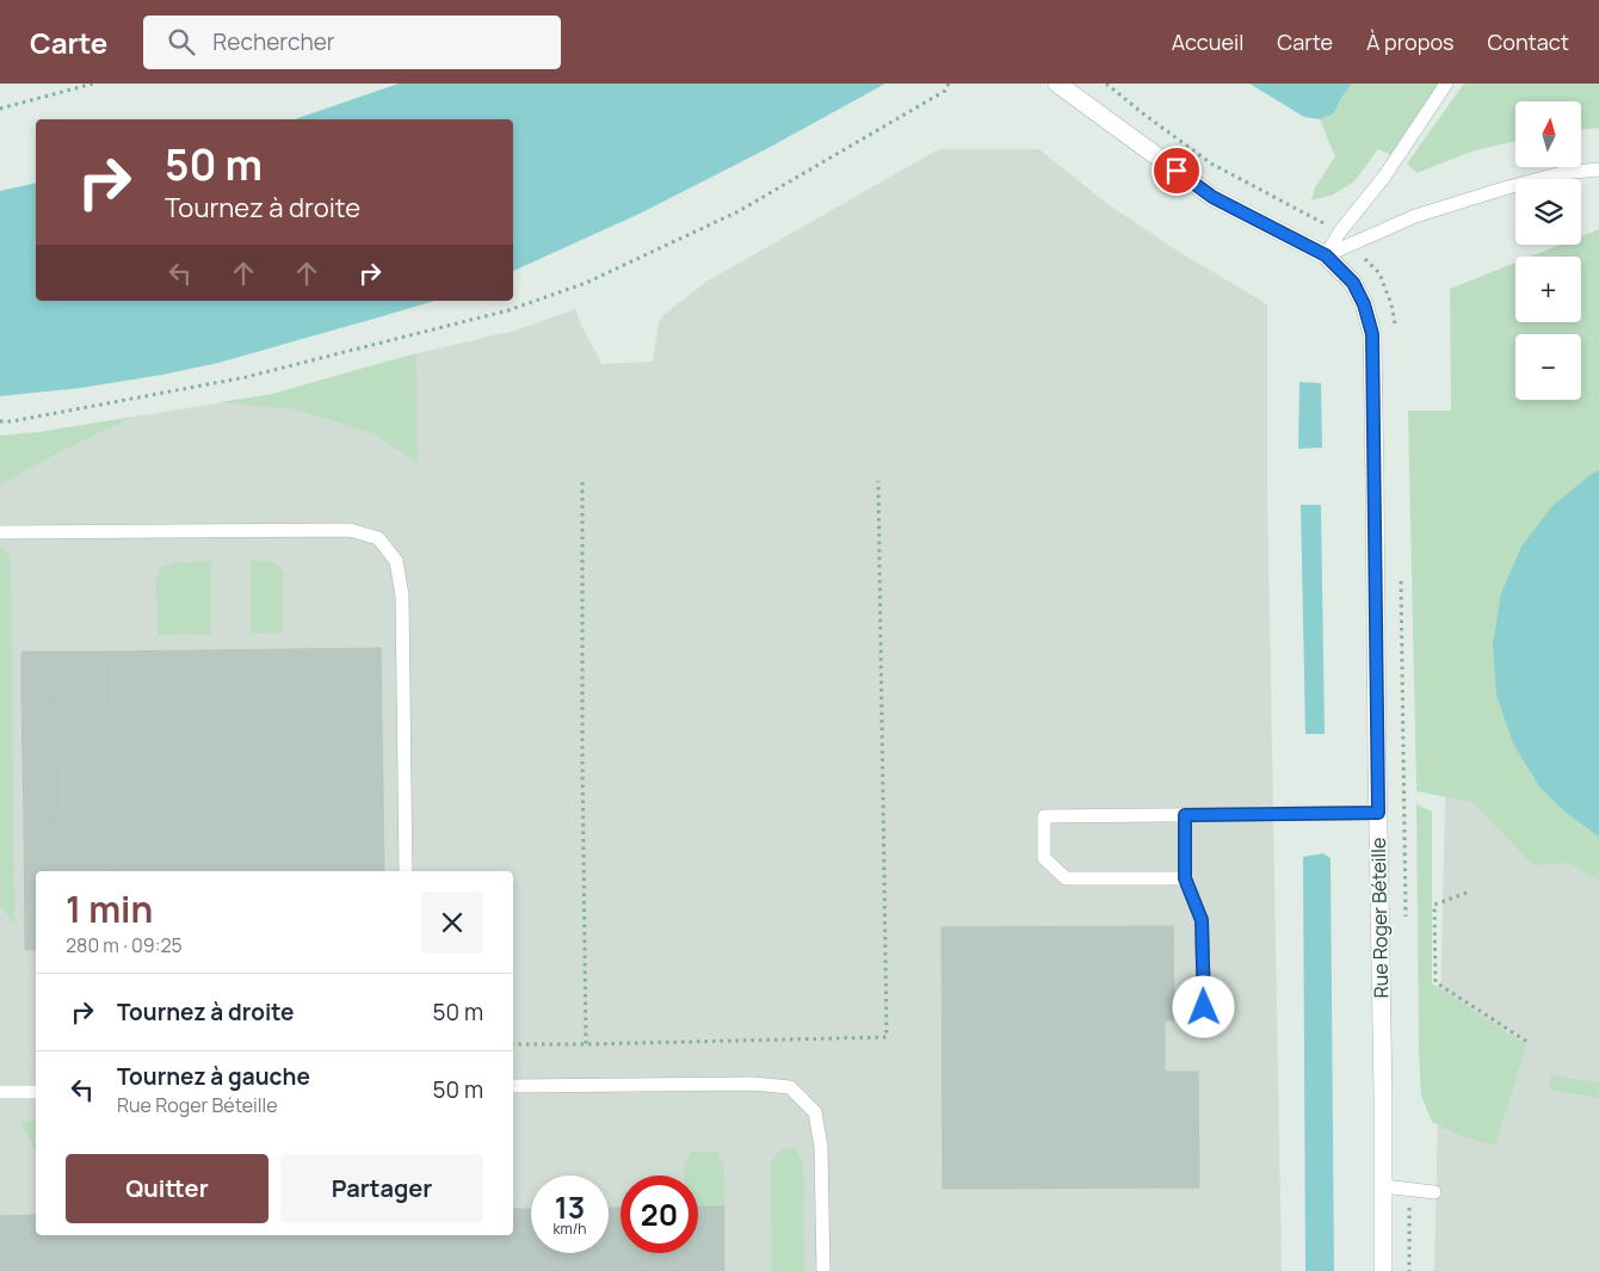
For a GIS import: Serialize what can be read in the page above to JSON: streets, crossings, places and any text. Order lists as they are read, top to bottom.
{
  "streets": {
    "street": ["Rue Roger Béteille"]
  },
  "north": "top",
  "page": {
    "header": "Carte",
    "search": "Rechercher",
    "nav": [
      "Accueil",
      "Carte",
      "À propos",
      "Contact"
    ],
    "map_buttons": ["+", "−"],
    "turn": ["50 m", "Tournez à droite"],
    "heading": ["1 min", "280 m · 09:25"],
    "list": [
      {
        "name": "Tournez à droite",
        "value": "50 m"
      },
      {
        "name": "Tournez à gauche",
        "note": "Rue Roger Béteille",
        "value": "50 m"
      }
    ],
    "buttons": ["Quitter", "Partager"],
    "speed": "13 km/h",
    "limit": "20"
  }
}
